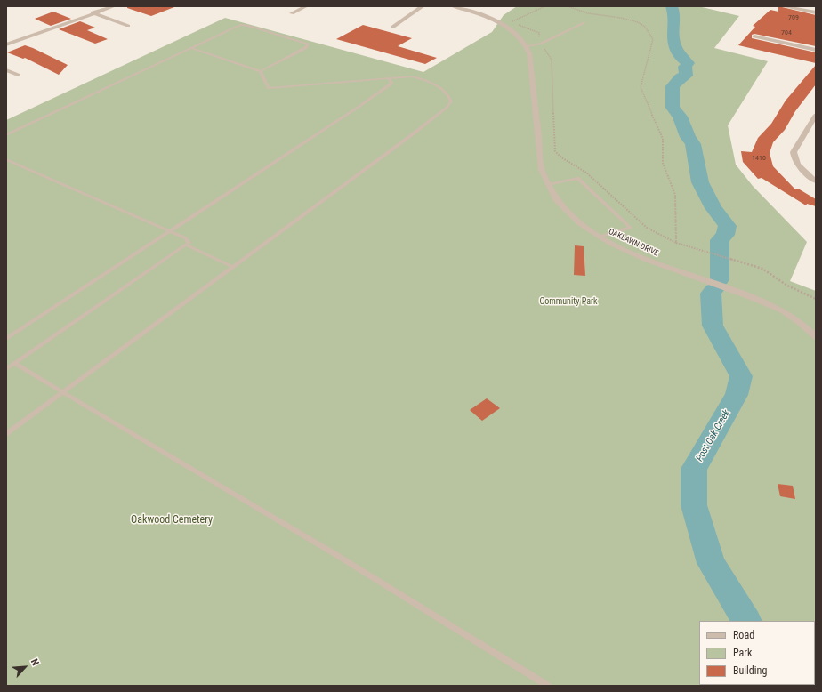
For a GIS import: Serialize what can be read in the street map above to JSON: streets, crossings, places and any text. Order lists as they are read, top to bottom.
{
  "streets": {
    "street": ["OAKLAWN DRIVE"]
  },
  "water": ["Post Oak Creek"],
  "parks": ["Community Park", "Oakwood Cemetery"],
  "house_numbers": ["709", "704", "1410"],
  "legend": ["Road", "Park", "Building"],
  "north": "top right"
}
